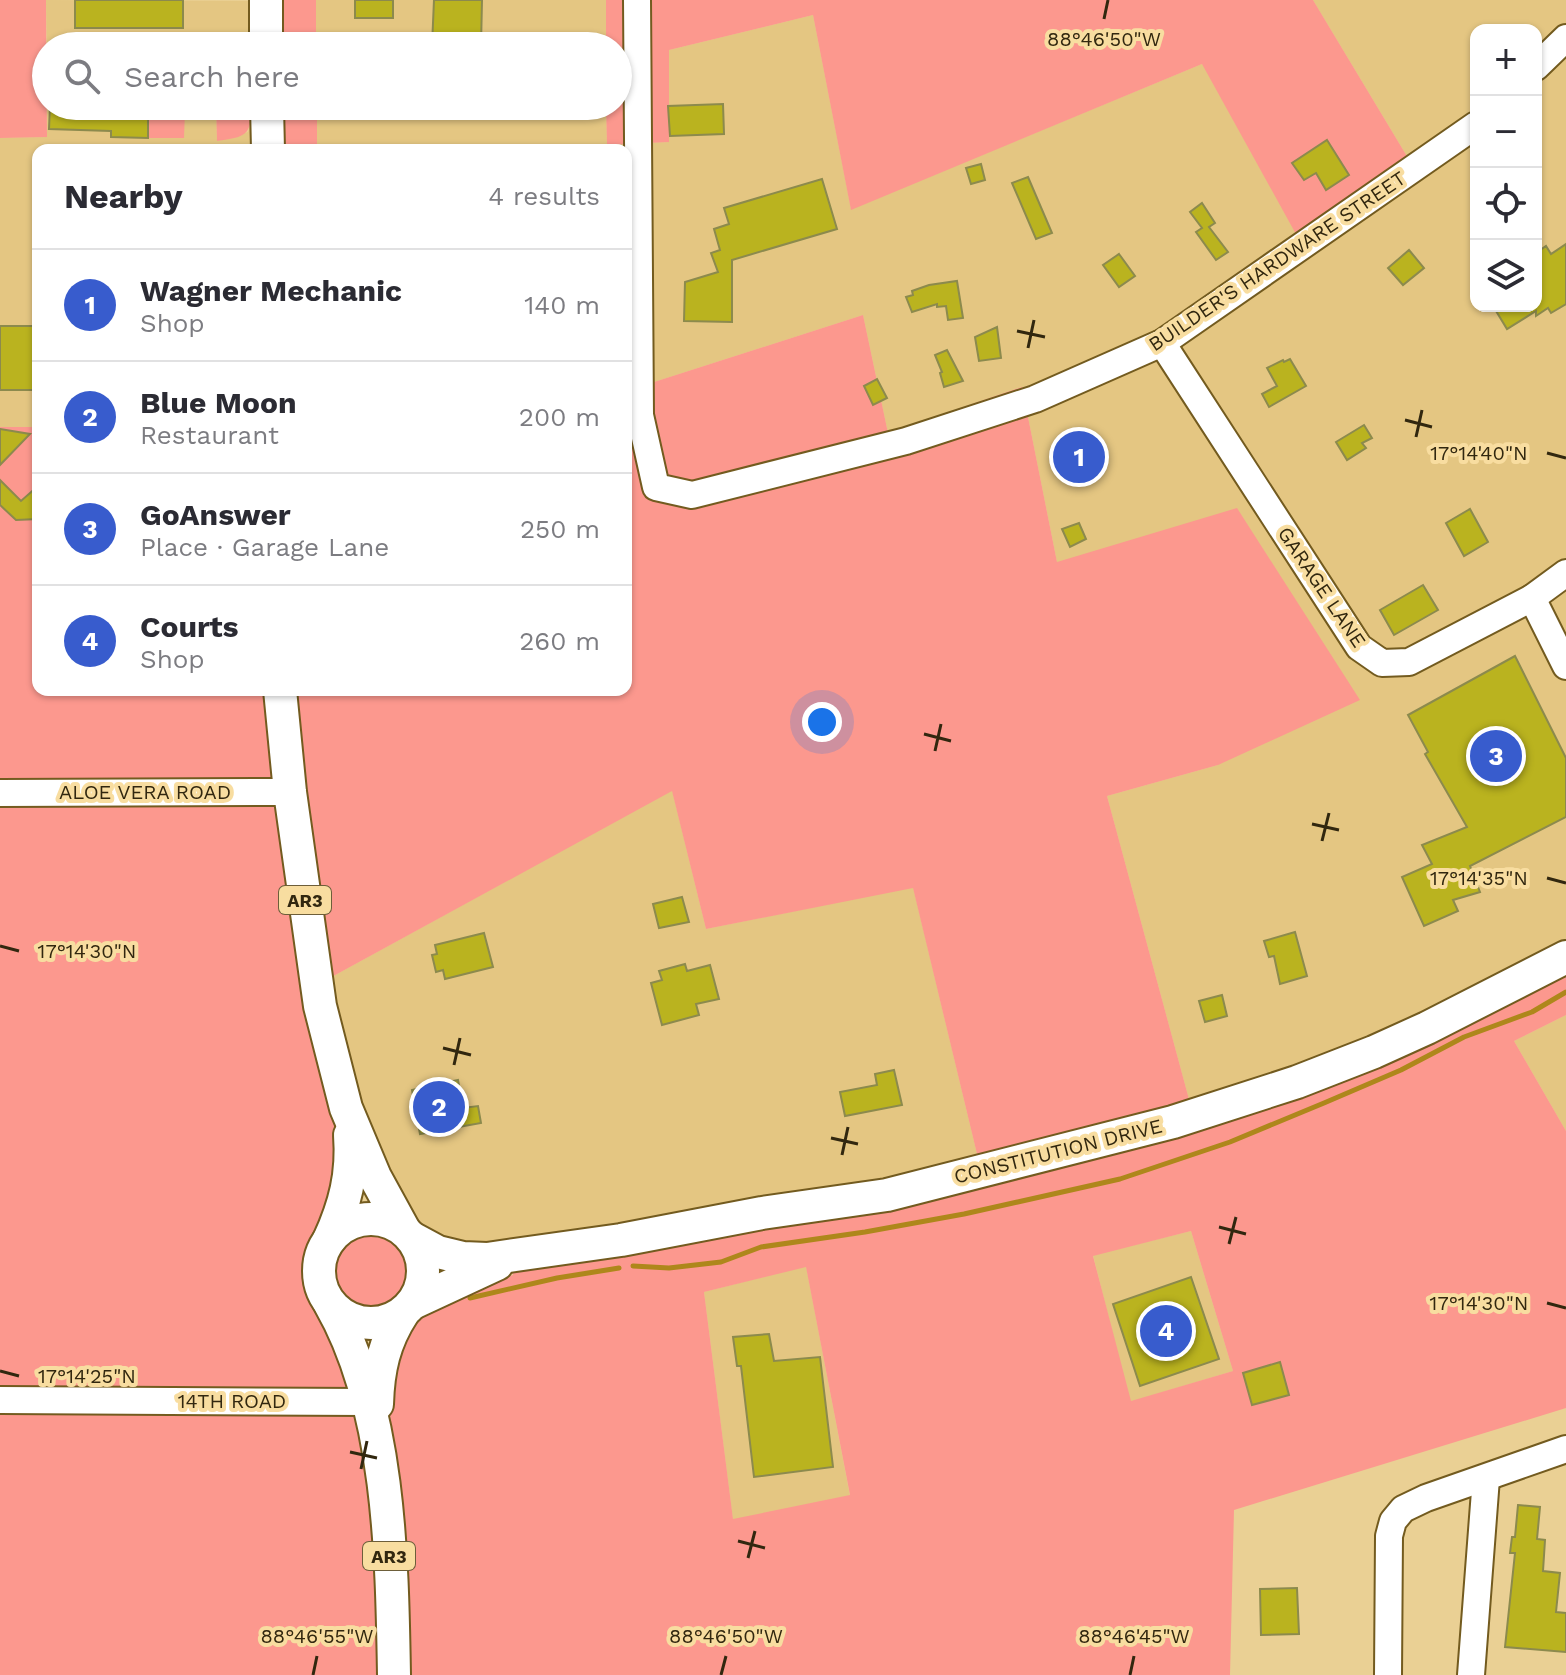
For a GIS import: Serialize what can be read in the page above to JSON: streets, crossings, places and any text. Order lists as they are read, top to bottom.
{
  "streets": {
    "main road": ["AR3", "CONSTITUTION DRIVE"],
    "street": [
      "BUILDER'S HARDWARE STREET",
      "GARAGE LANE",
      "ALOE VERA ROAD",
      "14TH ROAD"
    ]
  },
  "crossings": [
    ["BUILDER'S HARDWARE STREET", "GARAGE LANE"],
    ["ALOE VERA ROAD", "AR3"],
    ["AR3", "CONSTITUTION DRIVE"],
    ["AR3", "14TH ROAD"]
  ],
  "page": {
    "map_buttons": ["+", "−"],
    "search": "Search here",
    "heading": ["Nearby", "4 results"],
    "list": [
      {
        "mark": "1",
        "name": "Wagner Mechanic",
        "note": "Shop",
        "value": "140 m"
      },
      {
        "mark": "2",
        "name": "Blue Moon",
        "note": "Restaurant",
        "value": "200 m"
      },
      {
        "mark": "3",
        "name": "GoAnswer",
        "note": "Place · Garage Lane",
        "value": "250 m"
      },
      {
        "mark": "4",
        "name": "Courts",
        "note": "Shop",
        "value": "260 m"
      }
    ],
    "pins": [
      "1",
      "3",
      "2",
      "4"
    ]
  },
  "coordinates": [
    "88°46'50\"W",
    "17°14'40\"N",
    "17°14'35\"N",
    "17°14'30\"N",
    "17°14'25\"N",
    "88°46'55\"W",
    "88°46'45\"W"
  ]
}
